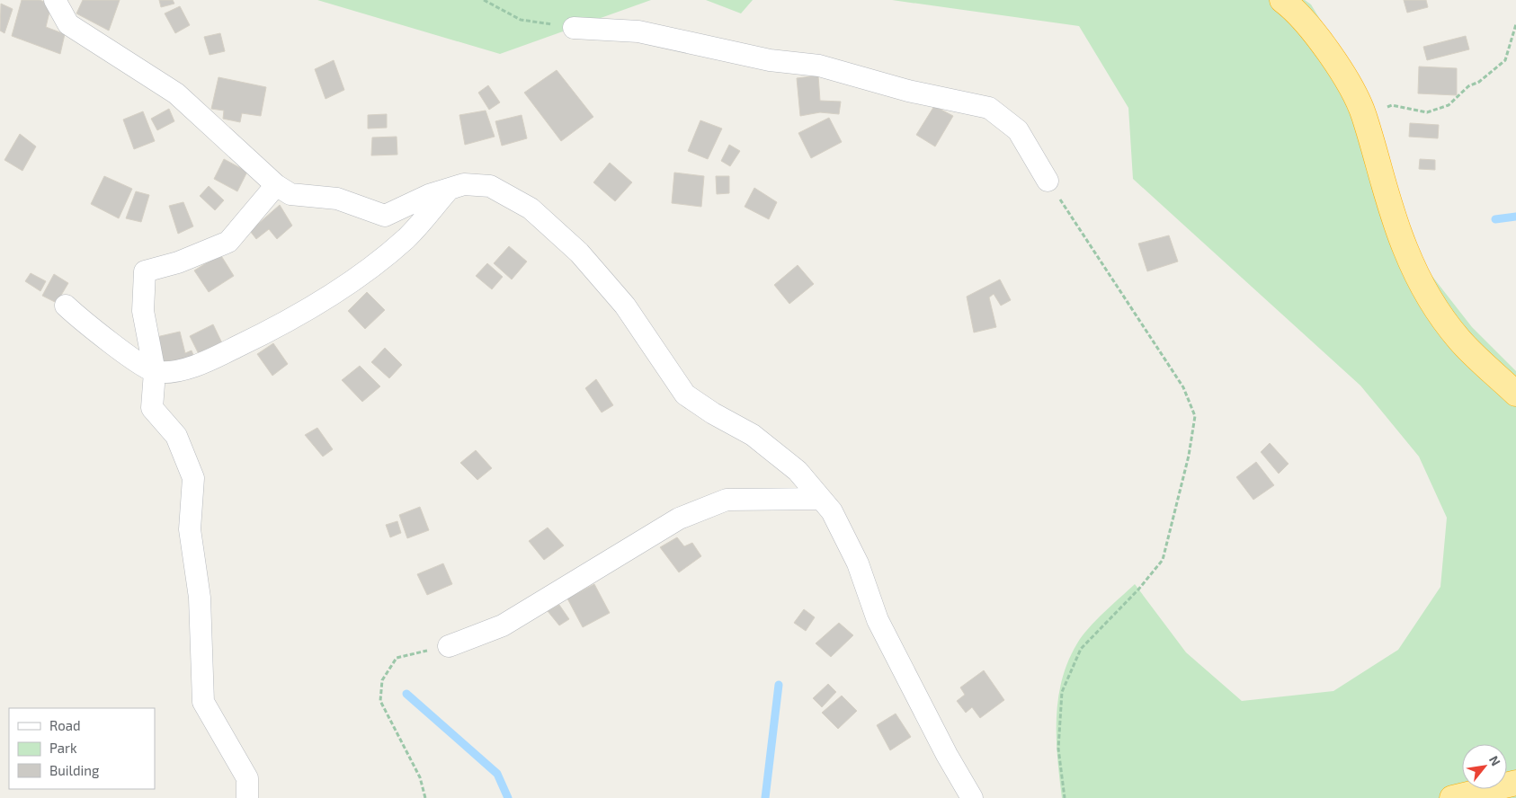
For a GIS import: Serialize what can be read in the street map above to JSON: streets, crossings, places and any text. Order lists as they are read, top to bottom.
{
  "legend": ["Road", "Park", "Building"],
  "north": "top right"
}
